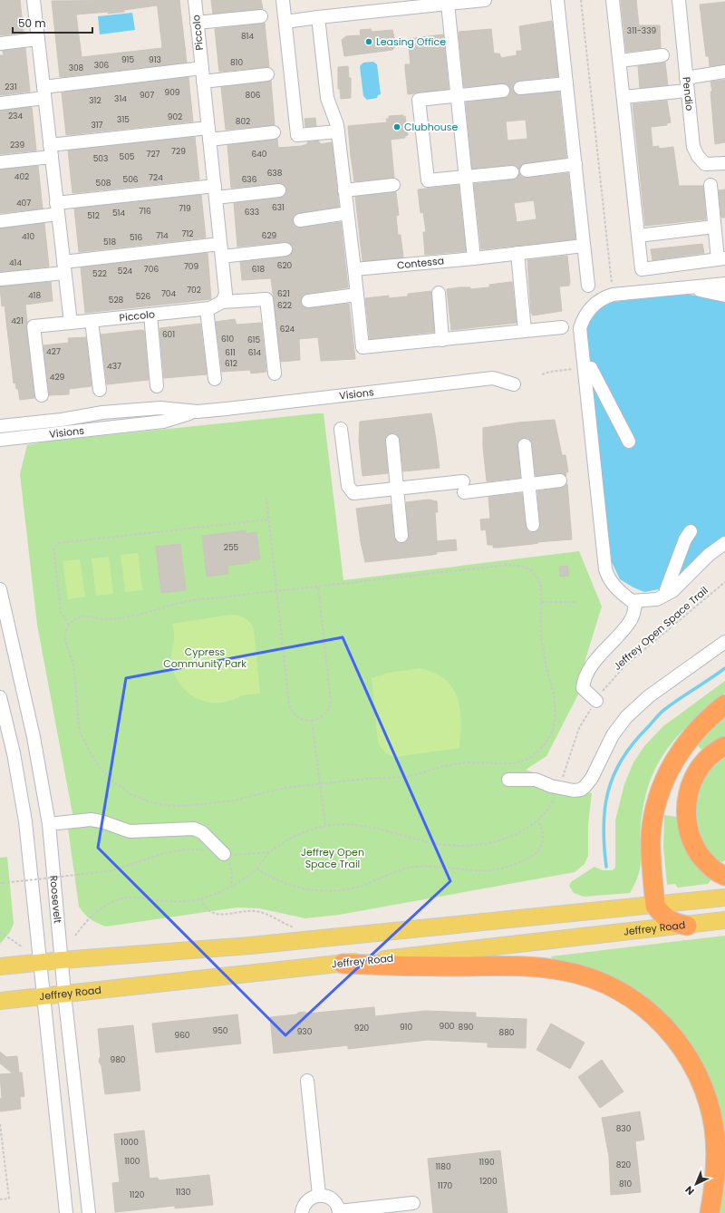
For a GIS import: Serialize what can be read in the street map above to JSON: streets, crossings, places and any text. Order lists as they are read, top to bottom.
{
  "streets": {
    "main road": ["Jeffrey Road"],
    "street": [
      "Piccolo",
      "Pendio",
      "Contessa",
      "Visions",
      "Roosevelt"
    ],
    "path": ["Jeffrey Open Space Trail"]
  },
  "crossings": [
    ["Roosevelt", "Jeffrey Road"]
  ],
  "parks": ["Cypress Community Park", "Jeffrey Open Space Trail"],
  "places": ["Leasing Office", "Clubhouse"],
  "house_numbers": [
    "311-339",
    "814",
    "915",
    "913",
    "810",
    "306",
    "308",
    "231",
    "909",
    "907",
    "806",
    "314",
    "312",
    "234",
    "902",
    "315",
    "802",
    "317",
    "239",
    "729",
    "727",
    "640",
    "505",
    "503",
    "638",
    "402",
    "724",
    "506",
    "636",
    "508",
    "407",
    "631",
    "719",
    "716",
    "633",
    "514",
    "512",
    "712",
    "714",
    "629",
    "410",
    "516",
    "518",
    "414",
    "620",
    "709",
    "706",
    "618",
    "524",
    "522",
    "702",
    "704",
    "621",
    "418",
    "526",
    "528",
    "622",
    "421",
    "624",
    "601",
    "610",
    "615",
    "427",
    "611",
    "614",
    "612",
    "437",
    "429",
    "255",
    "900",
    "910",
    "890",
    "920",
    "950",
    "930",
    "880",
    "960",
    "980",
    "830",
    "1000",
    "1100",
    "1190",
    "820",
    "1180",
    "1200",
    "810",
    "1170",
    "1130",
    "1120"
  ],
  "scale_bar": "50 m",
  "north": "bottom left"
}
